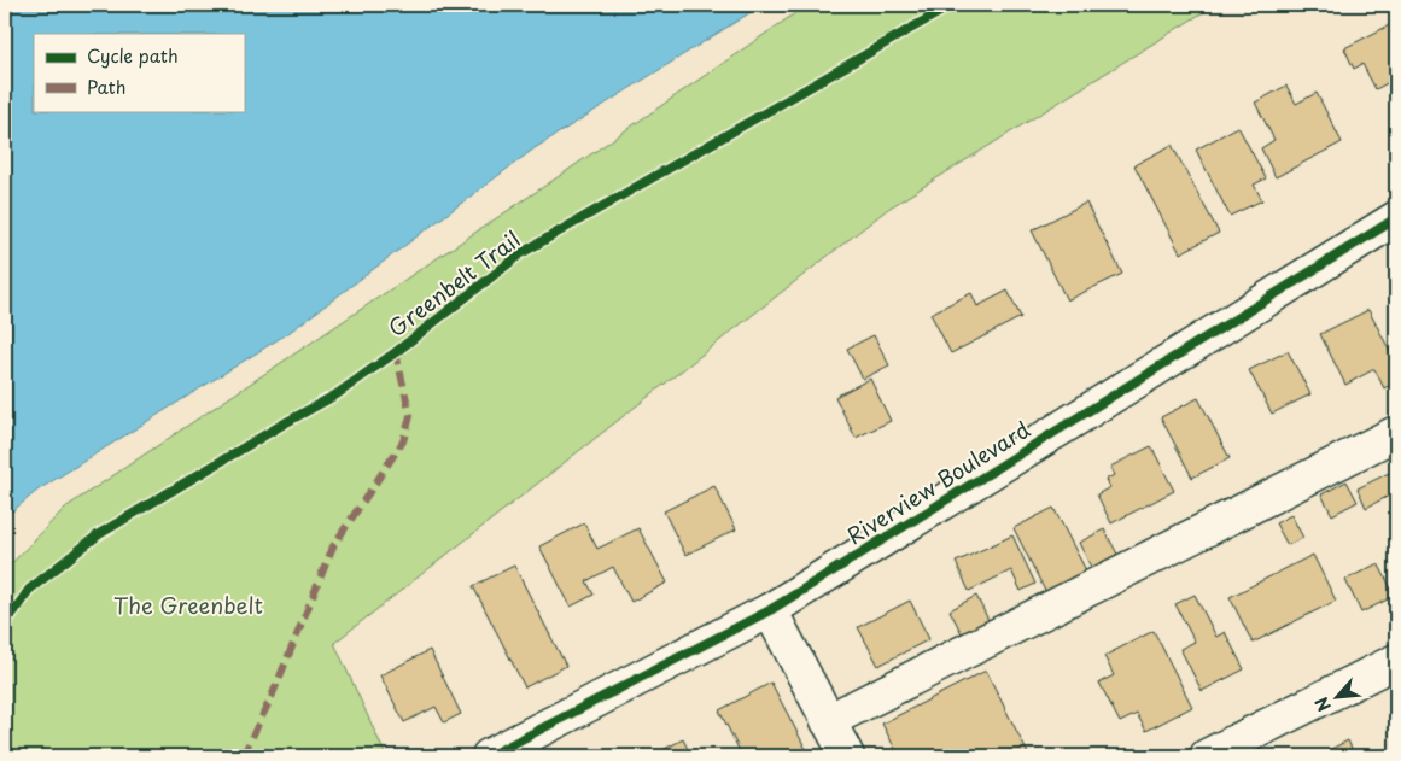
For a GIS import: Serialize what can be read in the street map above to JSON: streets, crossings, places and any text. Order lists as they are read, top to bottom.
{
  "streets": {
    "street": ["Riverview Boulevard"],
    "cycle path": ["Greenbelt Trail"]
  },
  "parks": ["The Greenbelt"],
  "legend": ["Cycle path", "Path"],
  "north": "bottom left"
}
